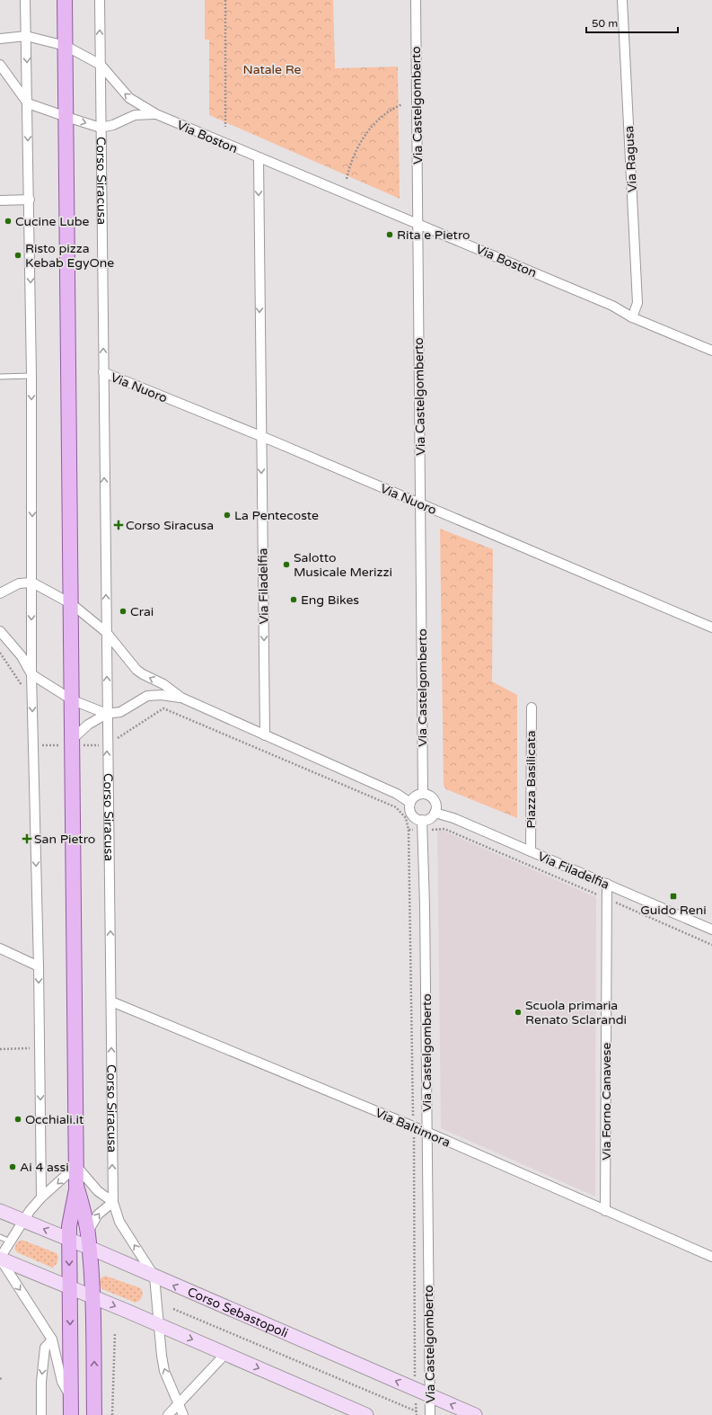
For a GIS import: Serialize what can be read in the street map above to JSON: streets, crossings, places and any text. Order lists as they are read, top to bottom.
{
  "streets": {
    "main road": ["Corso Sebastopoli"],
    "street": [
      "Via Castelgomberto",
      "Via Boston",
      "Via Ragusa",
      "Corso Siracusa",
      "Via Nuoro",
      "Via Filadelfia",
      "Piazza Basilicata",
      "Via Forno Canavese",
      "Via Baltimora"
    ]
  },
  "crossings": [
    ["Via Castelgomberto", "Via Boston"],
    ["Via Castelgomberto", "Via Nuoro"],
    ["Via Castelgomberto", "Via Filadelfia"],
    ["Via Castelgomberto", "Via Baltimora"],
    ["Via Castelgomberto", "Corso Sebastopoli"],
    ["Via Boston", "Via Ragusa"],
    ["Via Boston", "Corso Siracusa"],
    ["Corso Siracusa", "Via Nuoro"],
    ["Corso Siracusa", "Via Baltimora"],
    ["Corso Siracusa", "Corso Sebastopoli"],
    ["Via Nuoro", "Via Filadelfia"],
    ["Via Filadelfia", "Piazza Basilicata"],
    ["Via Filadelfia", "Via Forno Canavese"],
    ["Via Forno Canavese", "Via Baltimora"]
  ],
  "one_way": ["Via Filadelfia"],
  "parks": ["Natale Re"],
  "places": {
    "other": [
      "Cucine Lube",
      "Rita e Pietro",
      "Risto pizza Kebab EgyOne",
      "La Pentecoste",
      "Salotto Musicale Merizzi",
      "Eng Bikes",
      "Crai",
      "Scuola primaria Renato Sclarandi",
      "Occhiali.it",
      "Ai 4 assi"
    ],
    "health": ["Corso Siracusa", "San Pietro"],
    "transit": ["Guido Reni"]
  },
  "scale_bar": "50 m"
}
